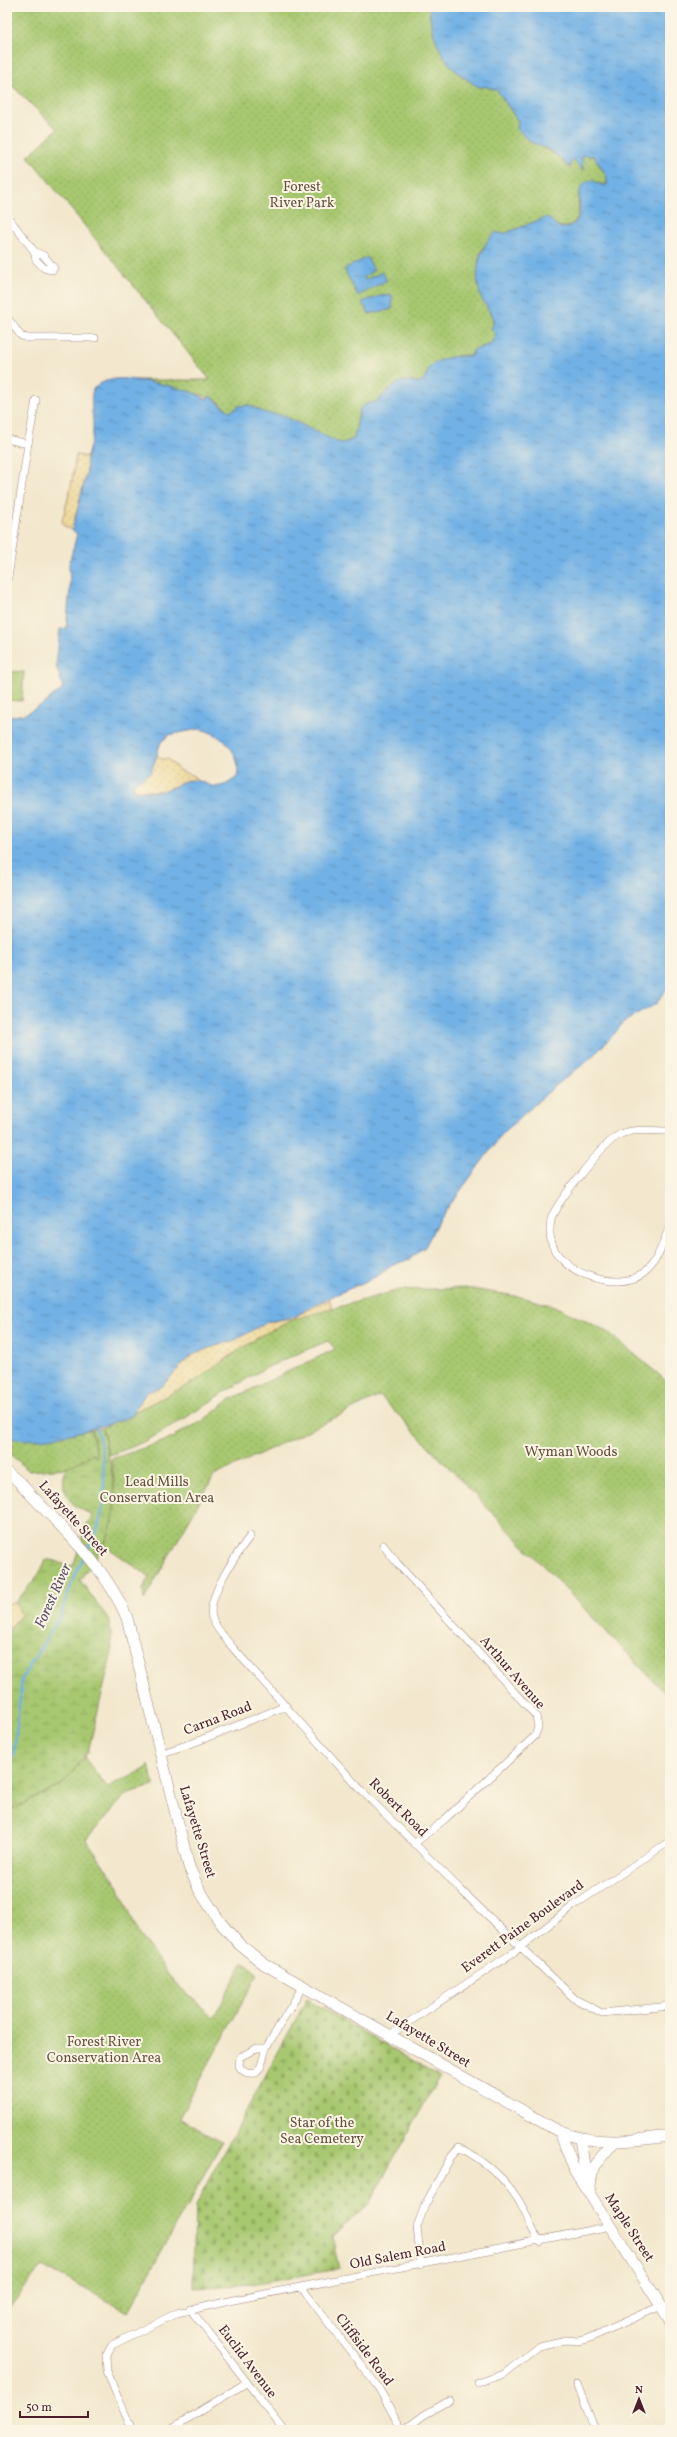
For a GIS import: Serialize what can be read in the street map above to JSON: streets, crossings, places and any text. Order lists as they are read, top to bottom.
{
  "streets": {
    "main road": ["Lafayette Street", "Maple Street"],
    "street": [
      "Arthur Avenue",
      "Carna Road",
      "Robert Road",
      "Everett Paine Boulevard",
      "Old Salem Road",
      "Cliffside Road",
      "Euclid Avenue"
    ]
  },
  "crossings": [
    ["Lafayette Street", "Carna Road"],
    ["Lafayette Street", "Everett Paine Boulevard"],
    ["Lafayette Street", "Maple Street"],
    ["Arthur Avenue", "Robert Road"],
    ["Carna Road", "Robert Road"],
    ["Robert Road", "Everett Paine Boulevard"],
    ["Maple Street", "Old Salem Road"],
    ["Old Salem Road", "Cliffside Road"],
    ["Old Salem Road", "Euclid Avenue"]
  ],
  "water": ["Forest River"],
  "parks": [
    "Forest River Park",
    "Wyman Woods",
    "Lead Mills Conservation Area",
    "Forest River Conservation Area",
    "Star of the Sea Cemetery"
  ],
  "scale_bar": "50 m",
  "north": "top"
}
